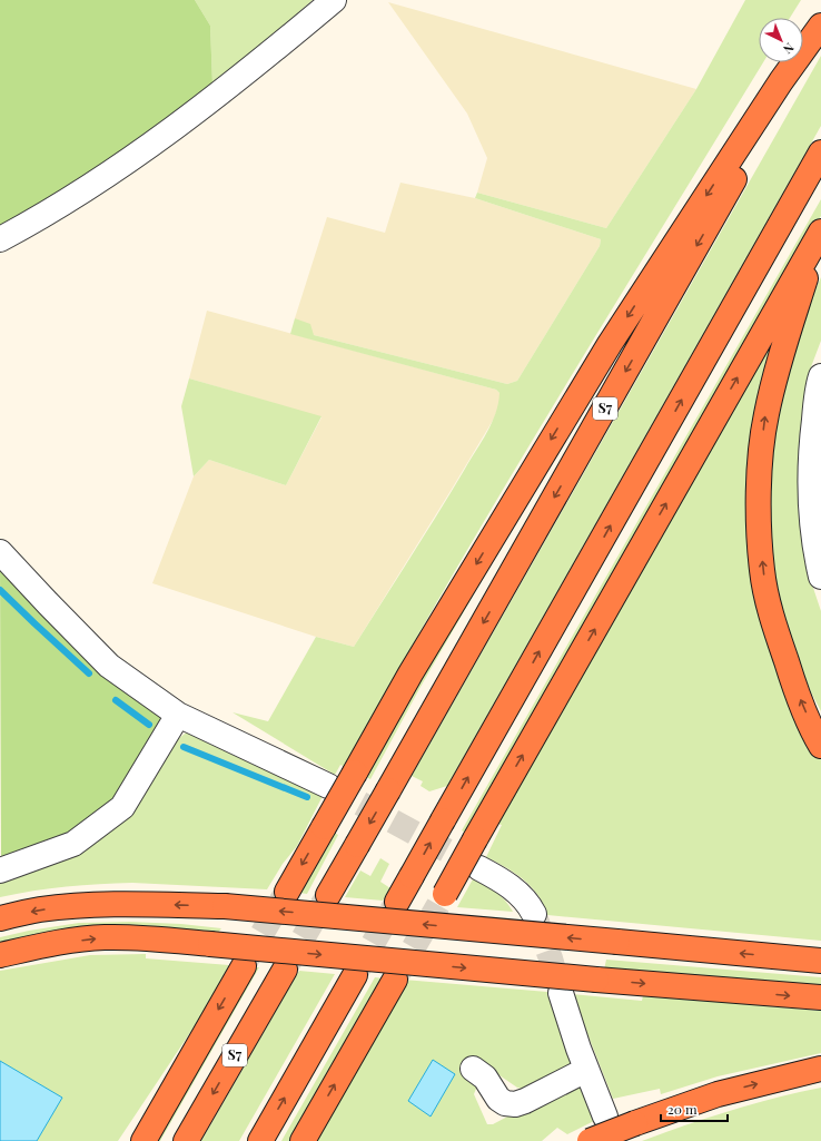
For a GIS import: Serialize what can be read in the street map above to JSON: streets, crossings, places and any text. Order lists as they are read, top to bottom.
{
  "streets": {
    "highway": ["S7"]
  },
  "scale_bar": "20 m",
  "north": "bottom right"
}
